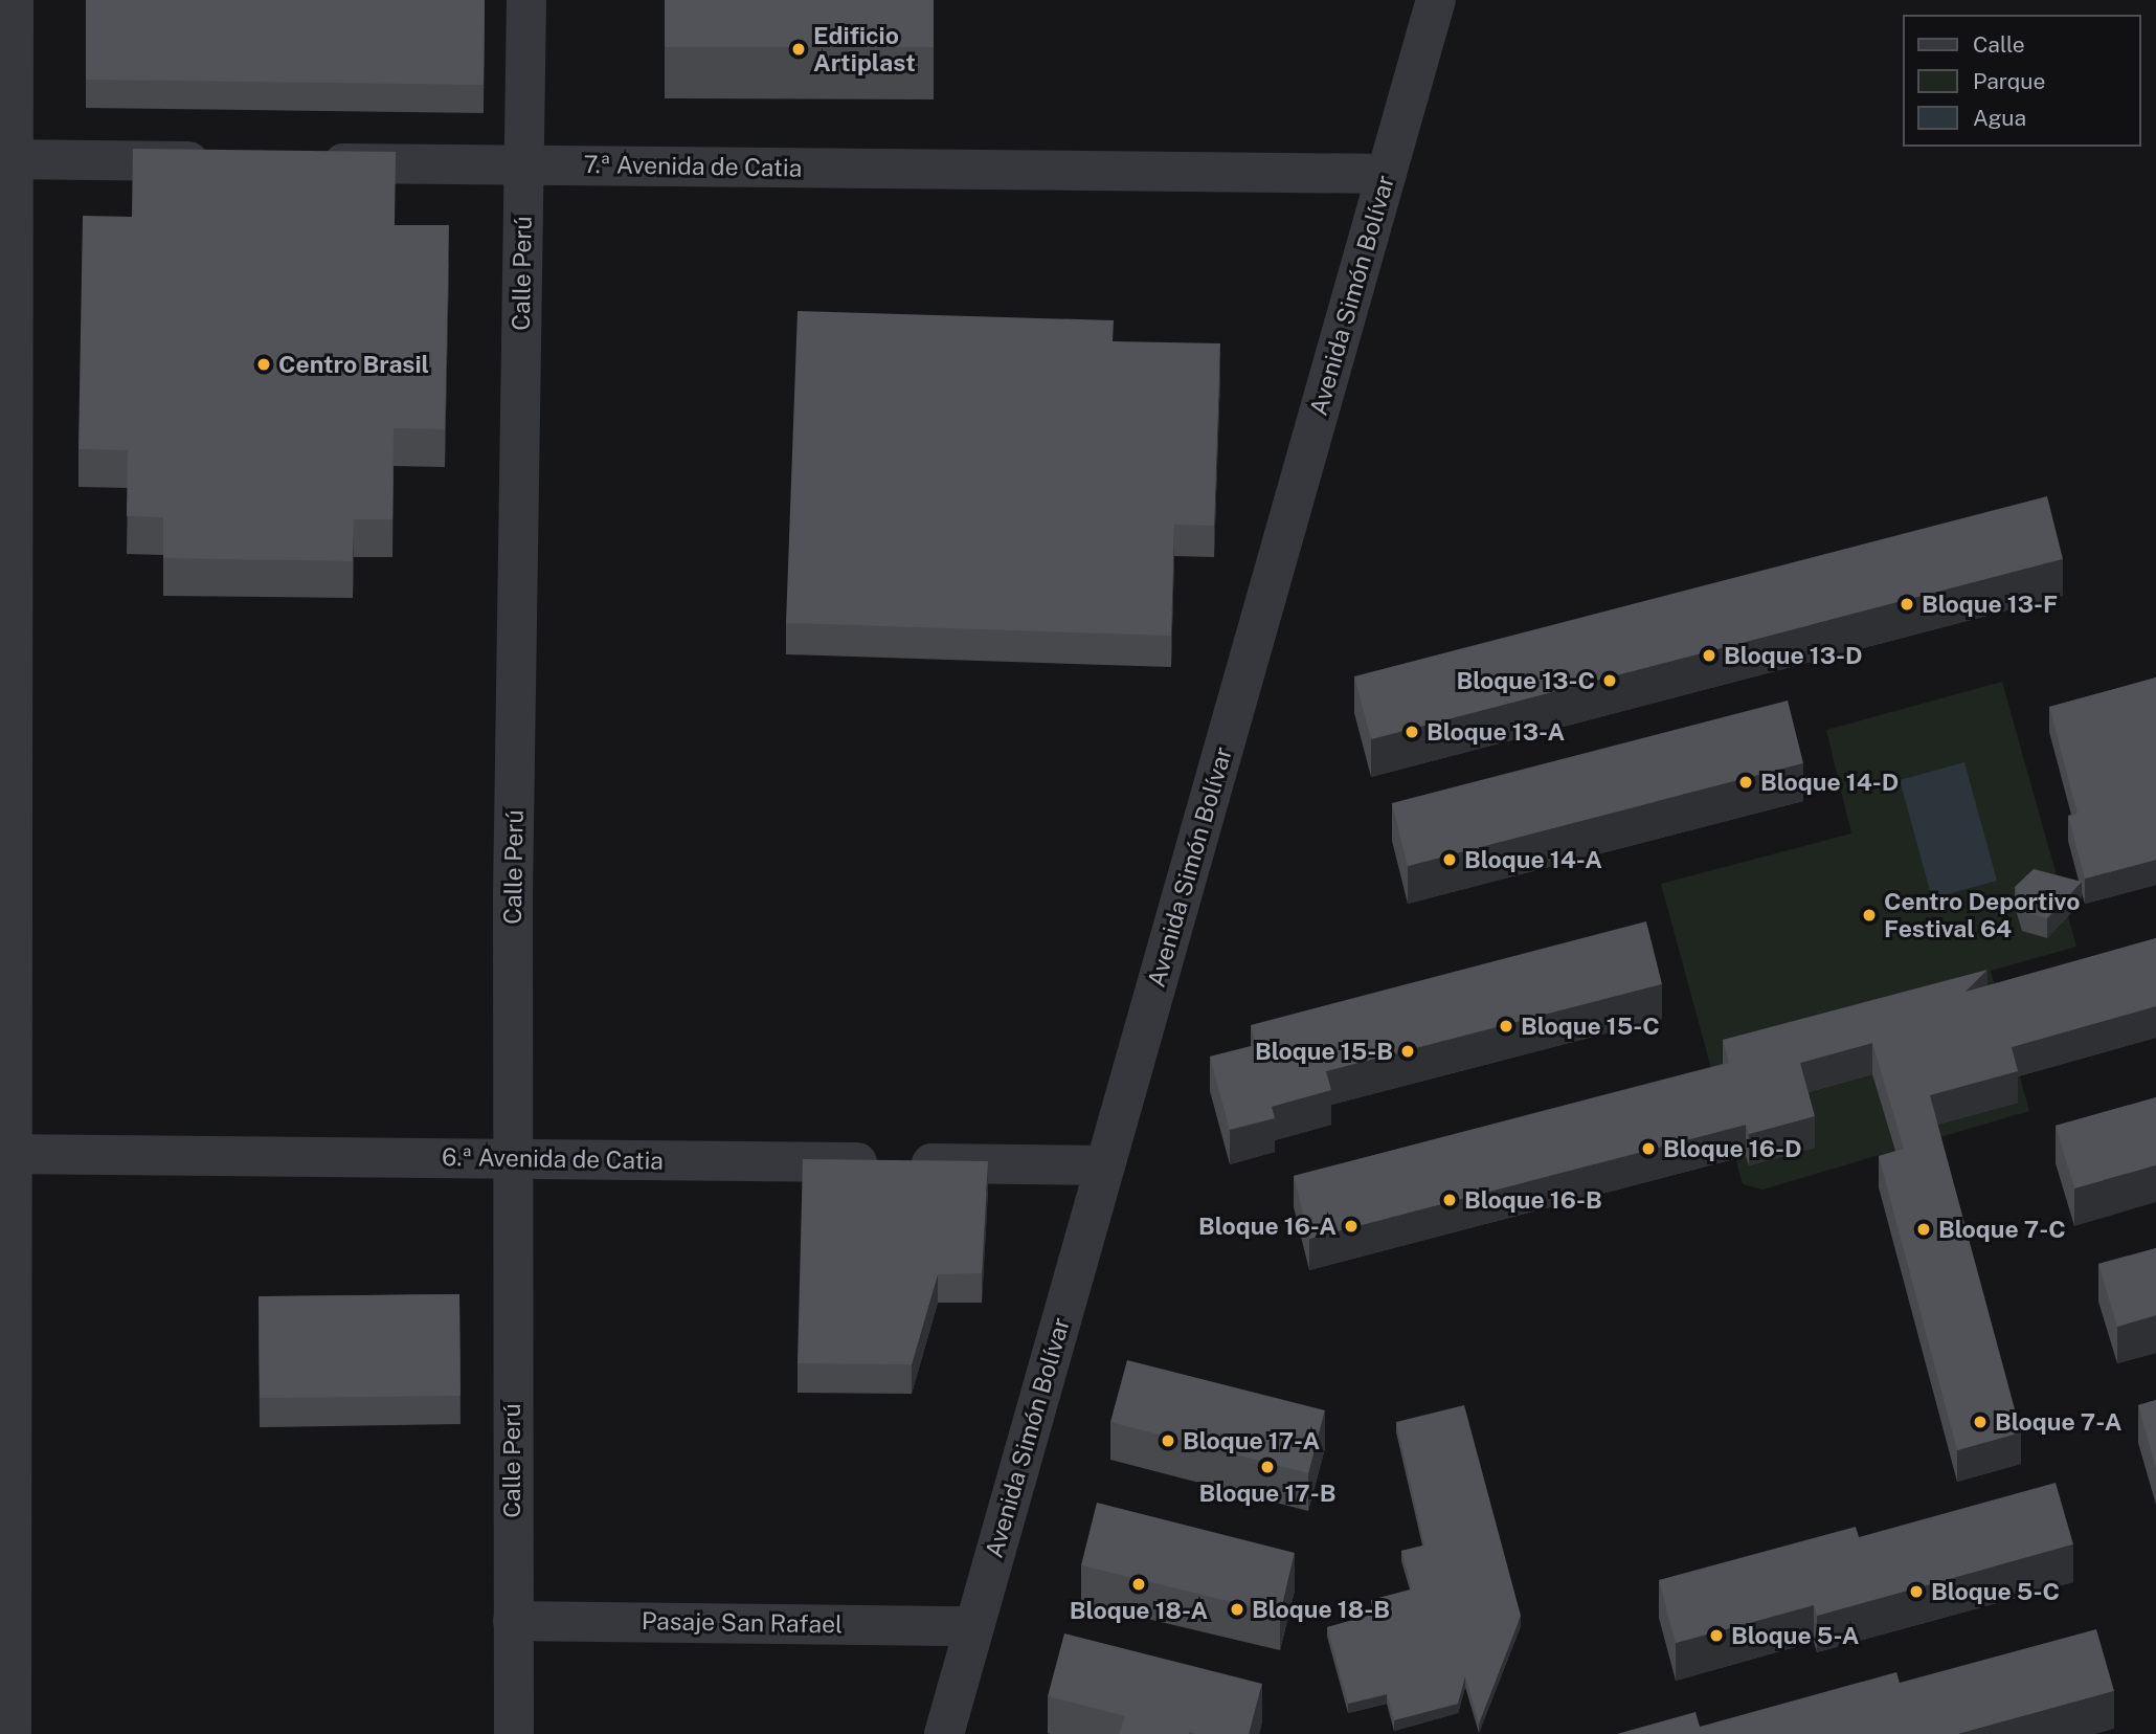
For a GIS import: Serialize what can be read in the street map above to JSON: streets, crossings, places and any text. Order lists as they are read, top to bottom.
{
  "streets": {
    "street": [
      "7.ª Avenida de Catia",
      "Calle Perú",
      "Avenida Simón Bolívar",
      "6.ª Avenida de Catia",
      "Pasaje San Rafael"
    ]
  },
  "crossings": [
    ["7.ª Avenida de Catia", "Calle Perú"],
    ["7.ª Avenida de Catia", "Avenida Simón Bolívar"],
    ["Calle Perú", "6.ª Avenida de Catia"],
    ["Calle Perú", "Pasaje San Rafael"],
    ["Avenida Simón Bolívar", "6.ª Avenida de Catia"],
    ["Avenida Simón Bolívar", "Pasaje San Rafael"]
  ],
  "places": [
    "Edificio Artiplast",
    "Centro Brasil",
    "Bloque 13-F",
    "Bloque 13-D",
    "Bloque 13-C",
    "Bloque 13-A",
    "Bloque 14-D",
    "Bloque 14-A",
    "Centro Deportivo Festival 64",
    "Bloque 15-C",
    "Bloque 15-B",
    "Bloque 16-D",
    "Bloque 16-B",
    "Bloque 16-A",
    "Bloque 7-C",
    "Bloque 7-A",
    "Bloque 17-A",
    "Bloque 17-B",
    "Bloque 18-A",
    "Bloque 5-C",
    "Bloque 18-B",
    "Bloque 5-A"
  ],
  "legend": ["Calle", "Parque", "Agua"]
}
